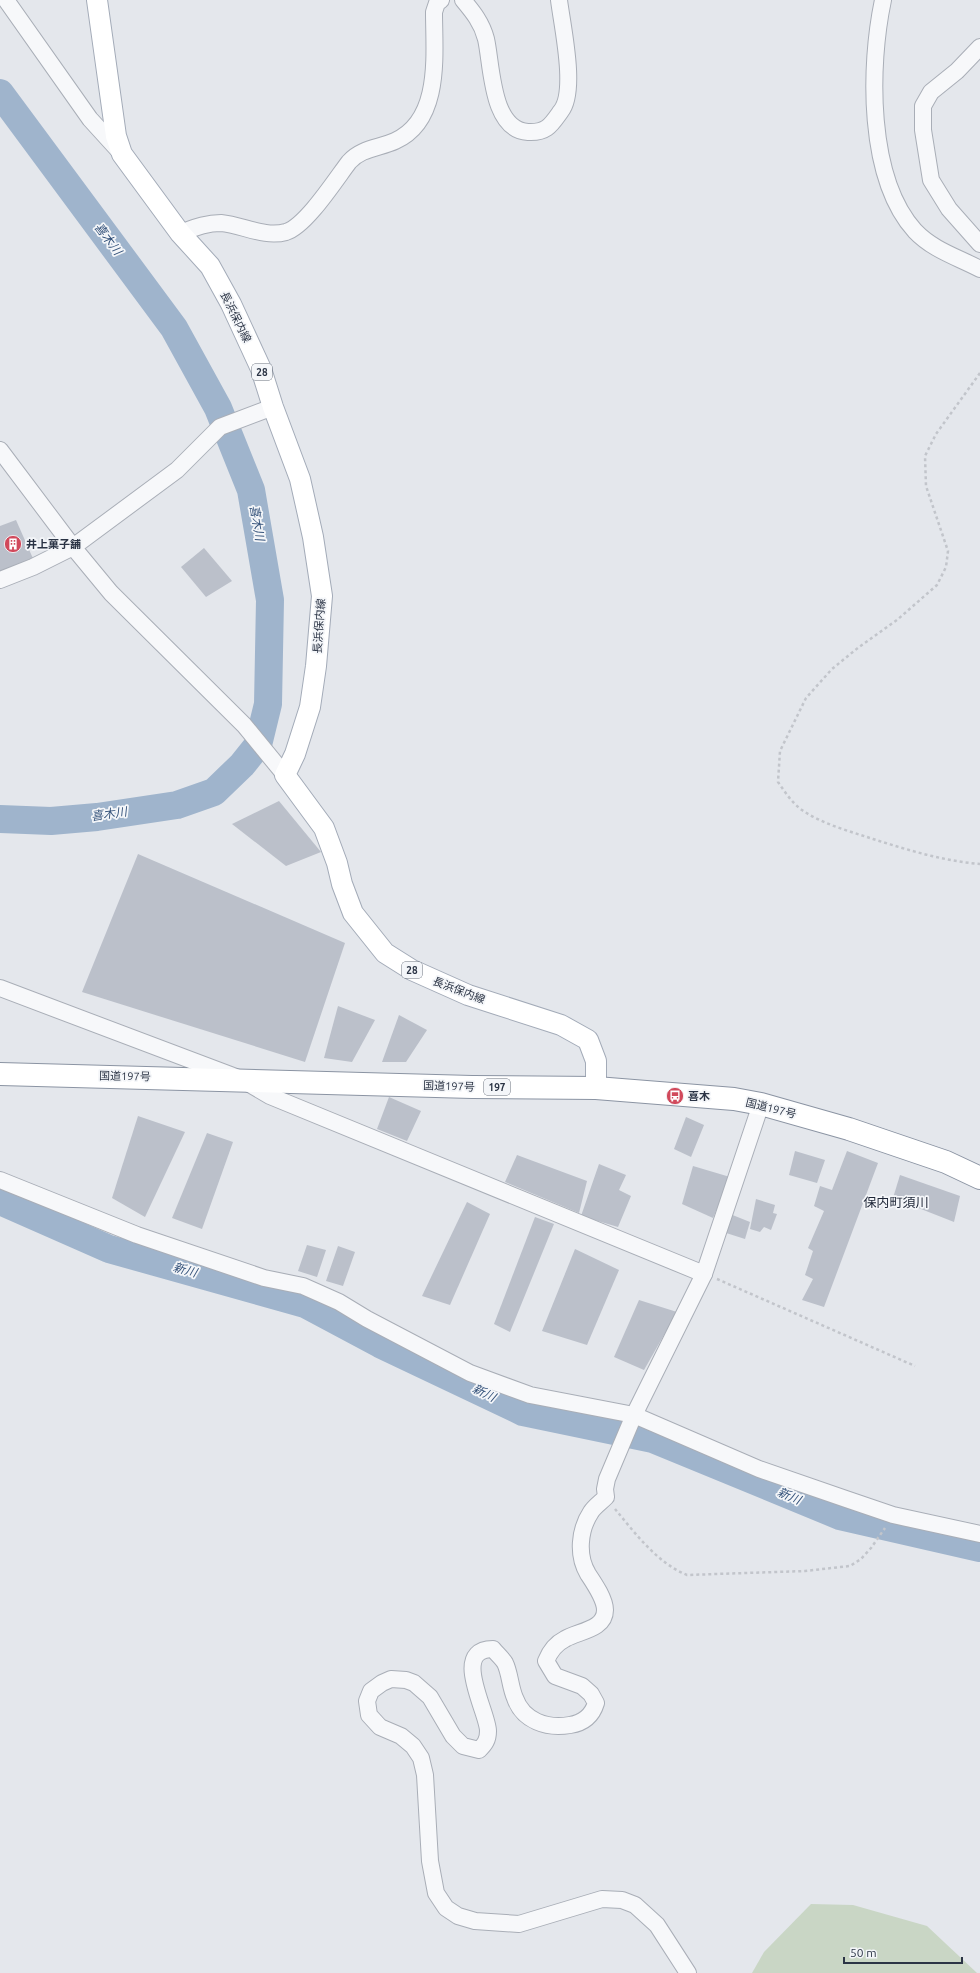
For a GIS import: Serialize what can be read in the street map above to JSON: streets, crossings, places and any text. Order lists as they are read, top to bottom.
{
  "streets": {
    "highway": ["国道197号", "197"],
    "main road": ["長浜保内線", "28"]
  },
  "crossings": [
    ["長浜保内線", "国道197号"]
  ],
  "districts": ["保内町須川"],
  "water": ["喜木川", "新川"],
  "places": {
    "building": ["井上菓子舗"],
    "bus stop": ["喜木"]
  },
  "scale_bar": "50 m"
}
